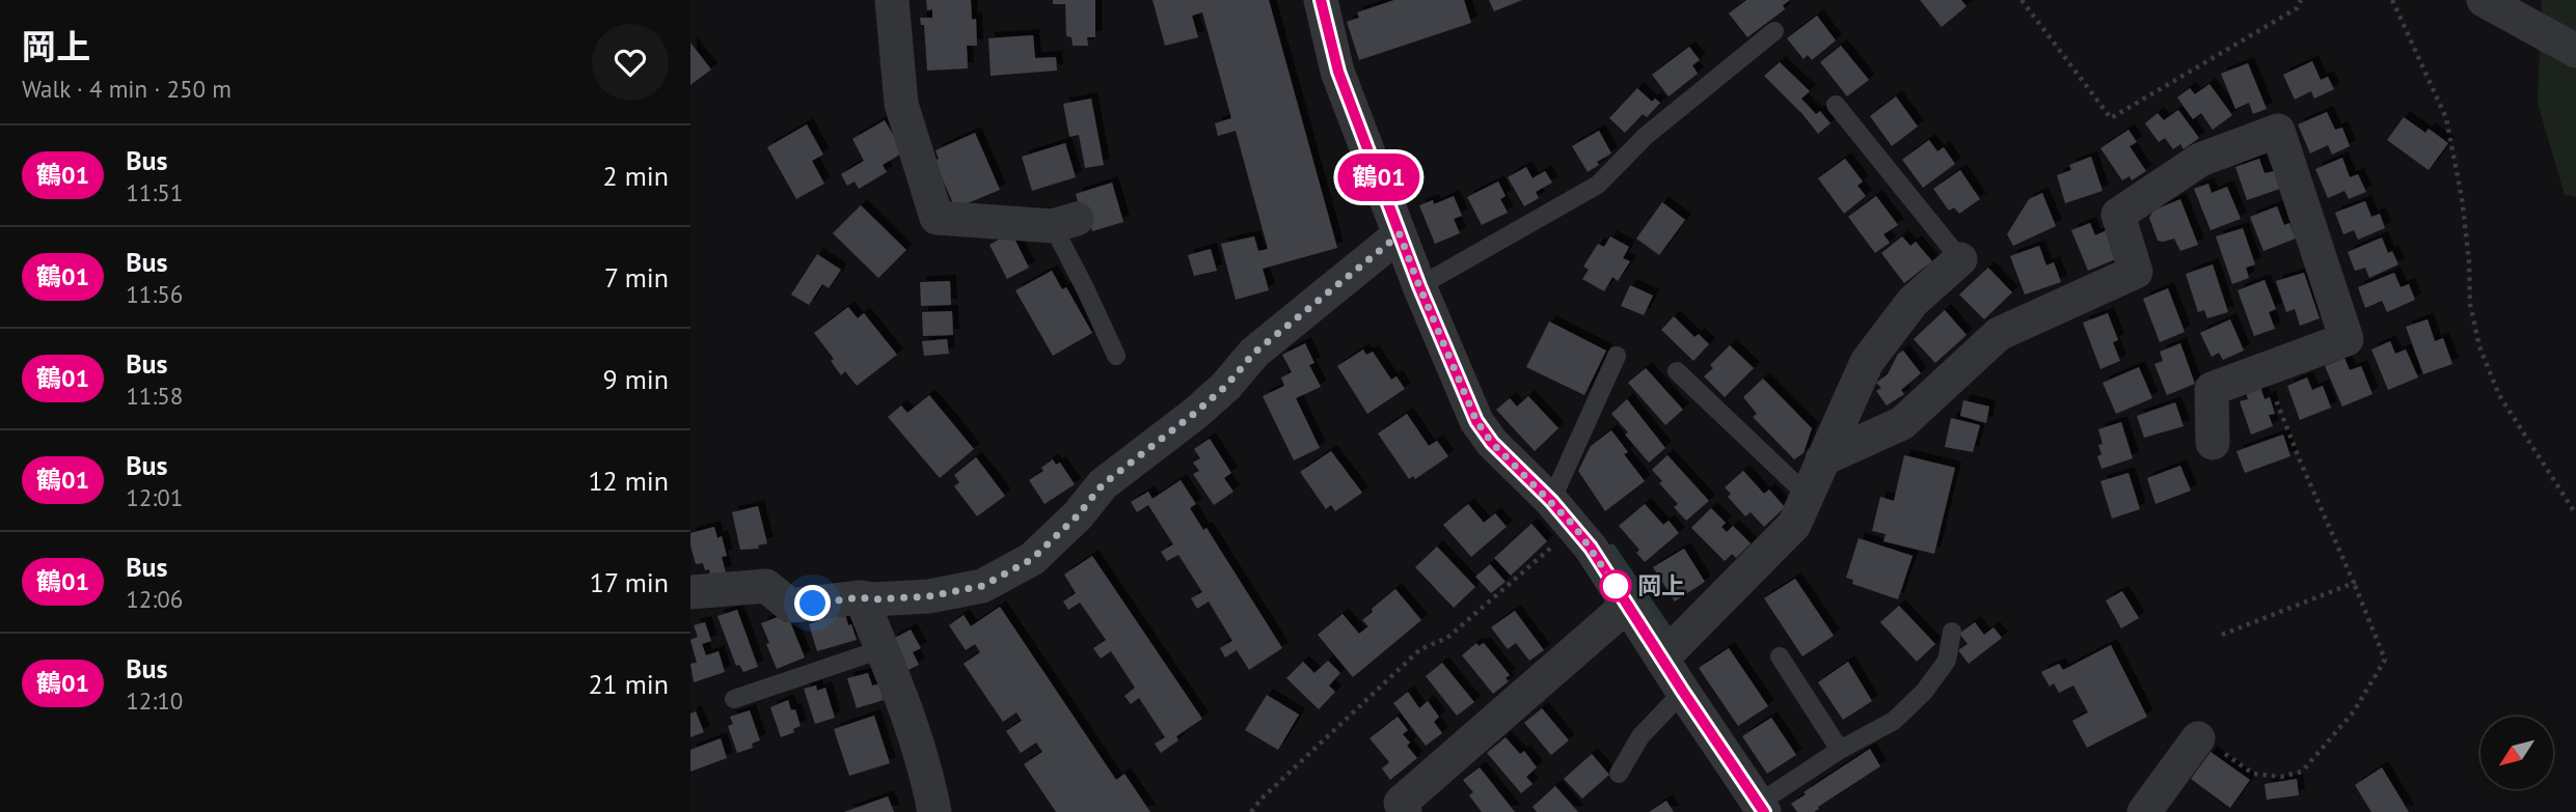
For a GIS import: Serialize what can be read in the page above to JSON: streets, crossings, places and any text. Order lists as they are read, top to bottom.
{
  "places": ["岡上"],
  "lines": ["bus line 鶴01"],
  "north": "bottom left",
  "page": {
    "heading": ["岡上", "Walk · 4 min · 250 m"],
    "on_map": "鶴01",
    "list": [
      {
        "mark": "鶴01",
        "name": "Bus",
        "note": "11:51",
        "value": "2 min"
      },
      {
        "mark": "鶴01",
        "name": "Bus",
        "note": "11:56",
        "value": "7 min"
      },
      {
        "mark": "鶴01",
        "name": "Bus",
        "note": "11:58",
        "value": "9 min"
      },
      {
        "mark": "鶴01",
        "name": "Bus",
        "note": "12:01",
        "value": "12 min"
      },
      {
        "mark": "鶴01",
        "name": "Bus",
        "note": "12:06",
        "value": "17 min"
      },
      {
        "mark": "鶴01",
        "name": "Bus",
        "note": "12:10",
        "value": "21 min"
      }
    ]
  }
}
